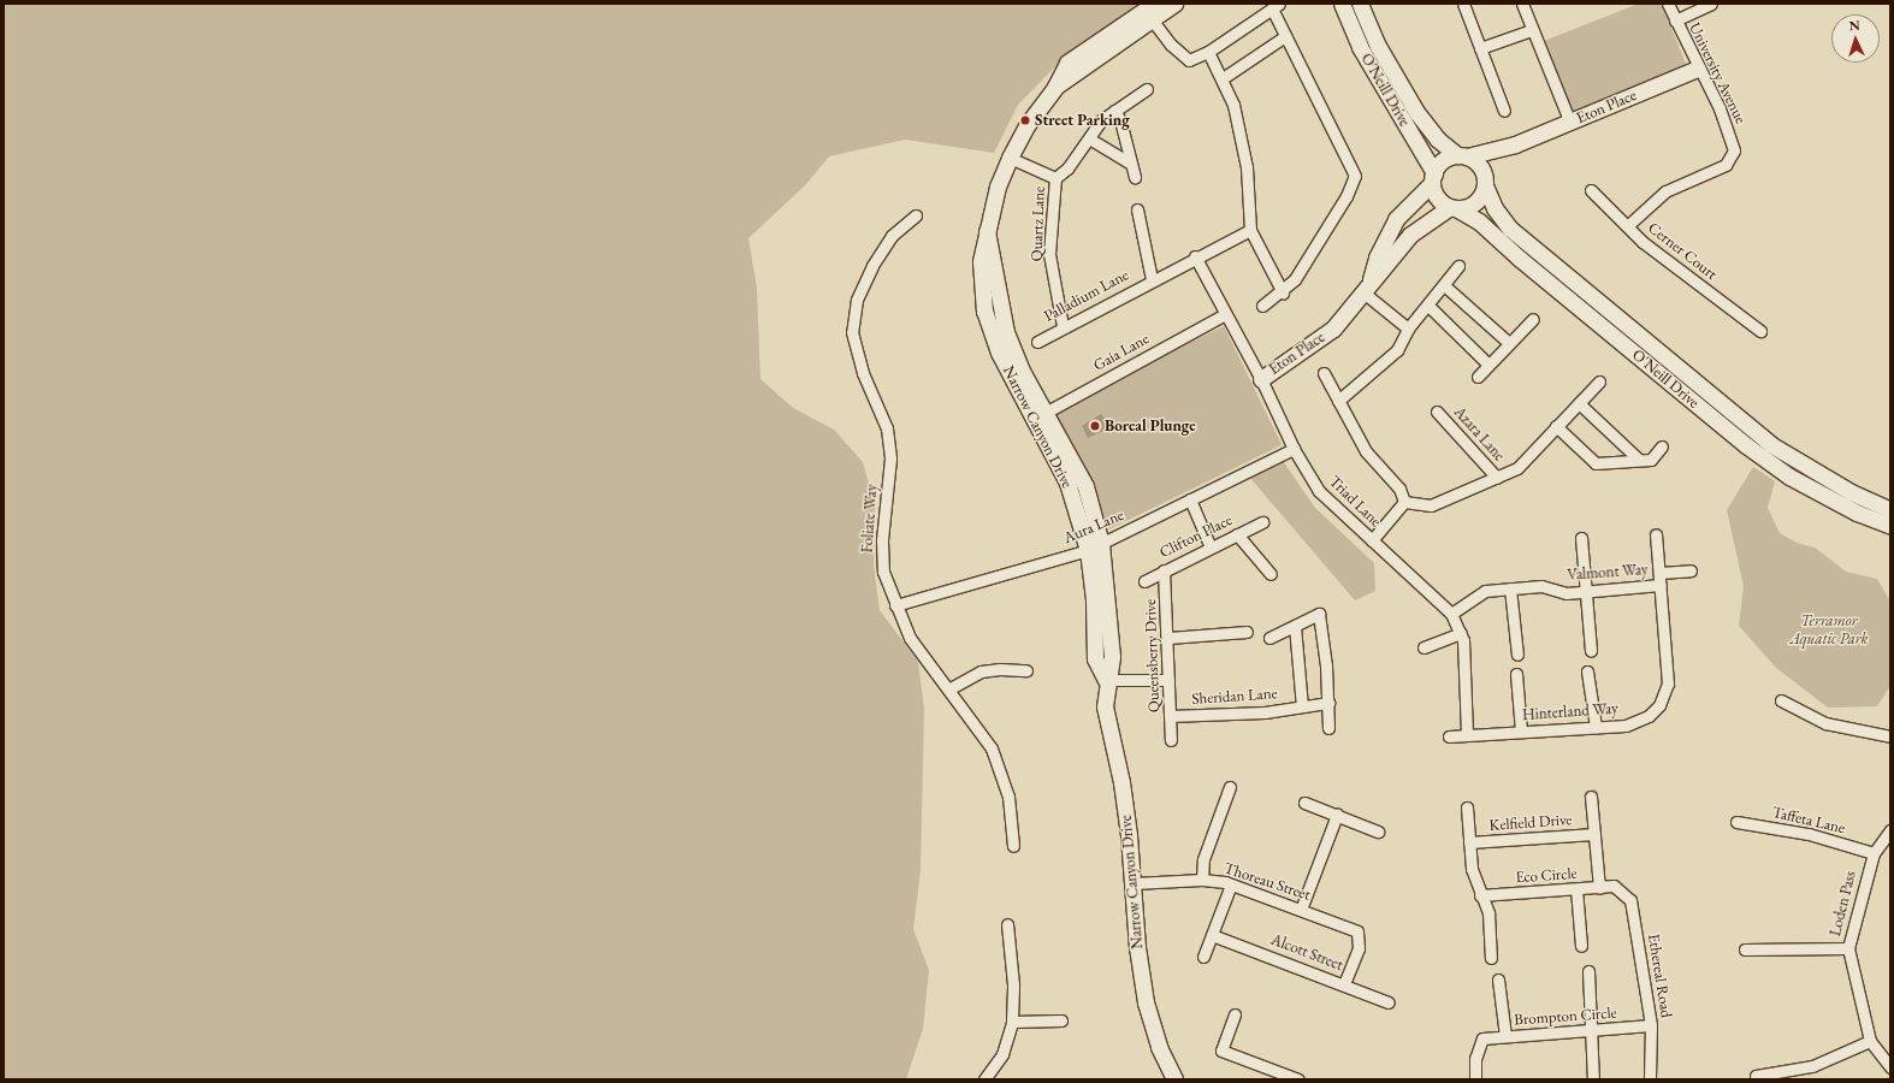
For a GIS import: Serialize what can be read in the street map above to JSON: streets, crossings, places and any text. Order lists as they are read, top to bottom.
{
  "streets": {
    "street": [
      "University Avenue",
      "O'Neill Drive",
      "Eton Place",
      "Quartz Lane",
      "Cerner Court",
      "Palladium Lane",
      "Gaia Lane",
      "Narrow Canyon Drive",
      "Azara Lane",
      "Triad Lane",
      "Foliate Way",
      "Aura Lane",
      "Clifton Place",
      "Valmont Way",
      "Queensberry Drive",
      "Sheridan Lane",
      "Hinterland Way",
      "Taffeta Lane",
      "Kelfield Drive",
      "Eco Circle",
      "Thoreau Street",
      "Loden Pass",
      "Alcott Street",
      "Ethereal Road",
      "Brompton Circle"
    ]
  },
  "crossings": [
    ["University Avenue", "Eton Place"],
    ["University Avenue", "Cerner Court"],
    ["O'Neill Drive", "Eton Place"],
    ["Eton Place", "Triad Lane"],
    ["Quartz Lane", "Palladium Lane"],
    ["Quartz Lane", "Narrow Canyon Drive"],
    ["Palladium Lane", "Triad Lane"],
    ["Gaia Lane", "Narrow Canyon Drive"],
    ["Gaia Lane", "Triad Lane"],
    ["Narrow Canyon Drive", "Aura Lane"],
    ["Narrow Canyon Drive", "Thoreau Street"],
    ["Triad Lane", "Aura Lane"],
    ["Triad Lane", "Valmont Way"],
    ["Triad Lane", "Hinterland Way"],
    ["Foliate Way", "Aura Lane"],
    ["Clifton Place", "Queensberry Drive"],
    ["Valmont Way", "Hinterland Way"],
    ["Queensberry Drive", "Sheridan Lane"],
    ["Taffeta Lane", "Loden Pass"],
    ["Eco Circle", "Ethereal Road"],
    ["Thoreau Street", "Alcott Street"],
    ["Ethereal Road", "Brompton Circle"]
  ],
  "parks": ["Terramor Aquatic Park"],
  "places": ["Street Parking", "Boreal Plunge"],
  "north": "top"
}
